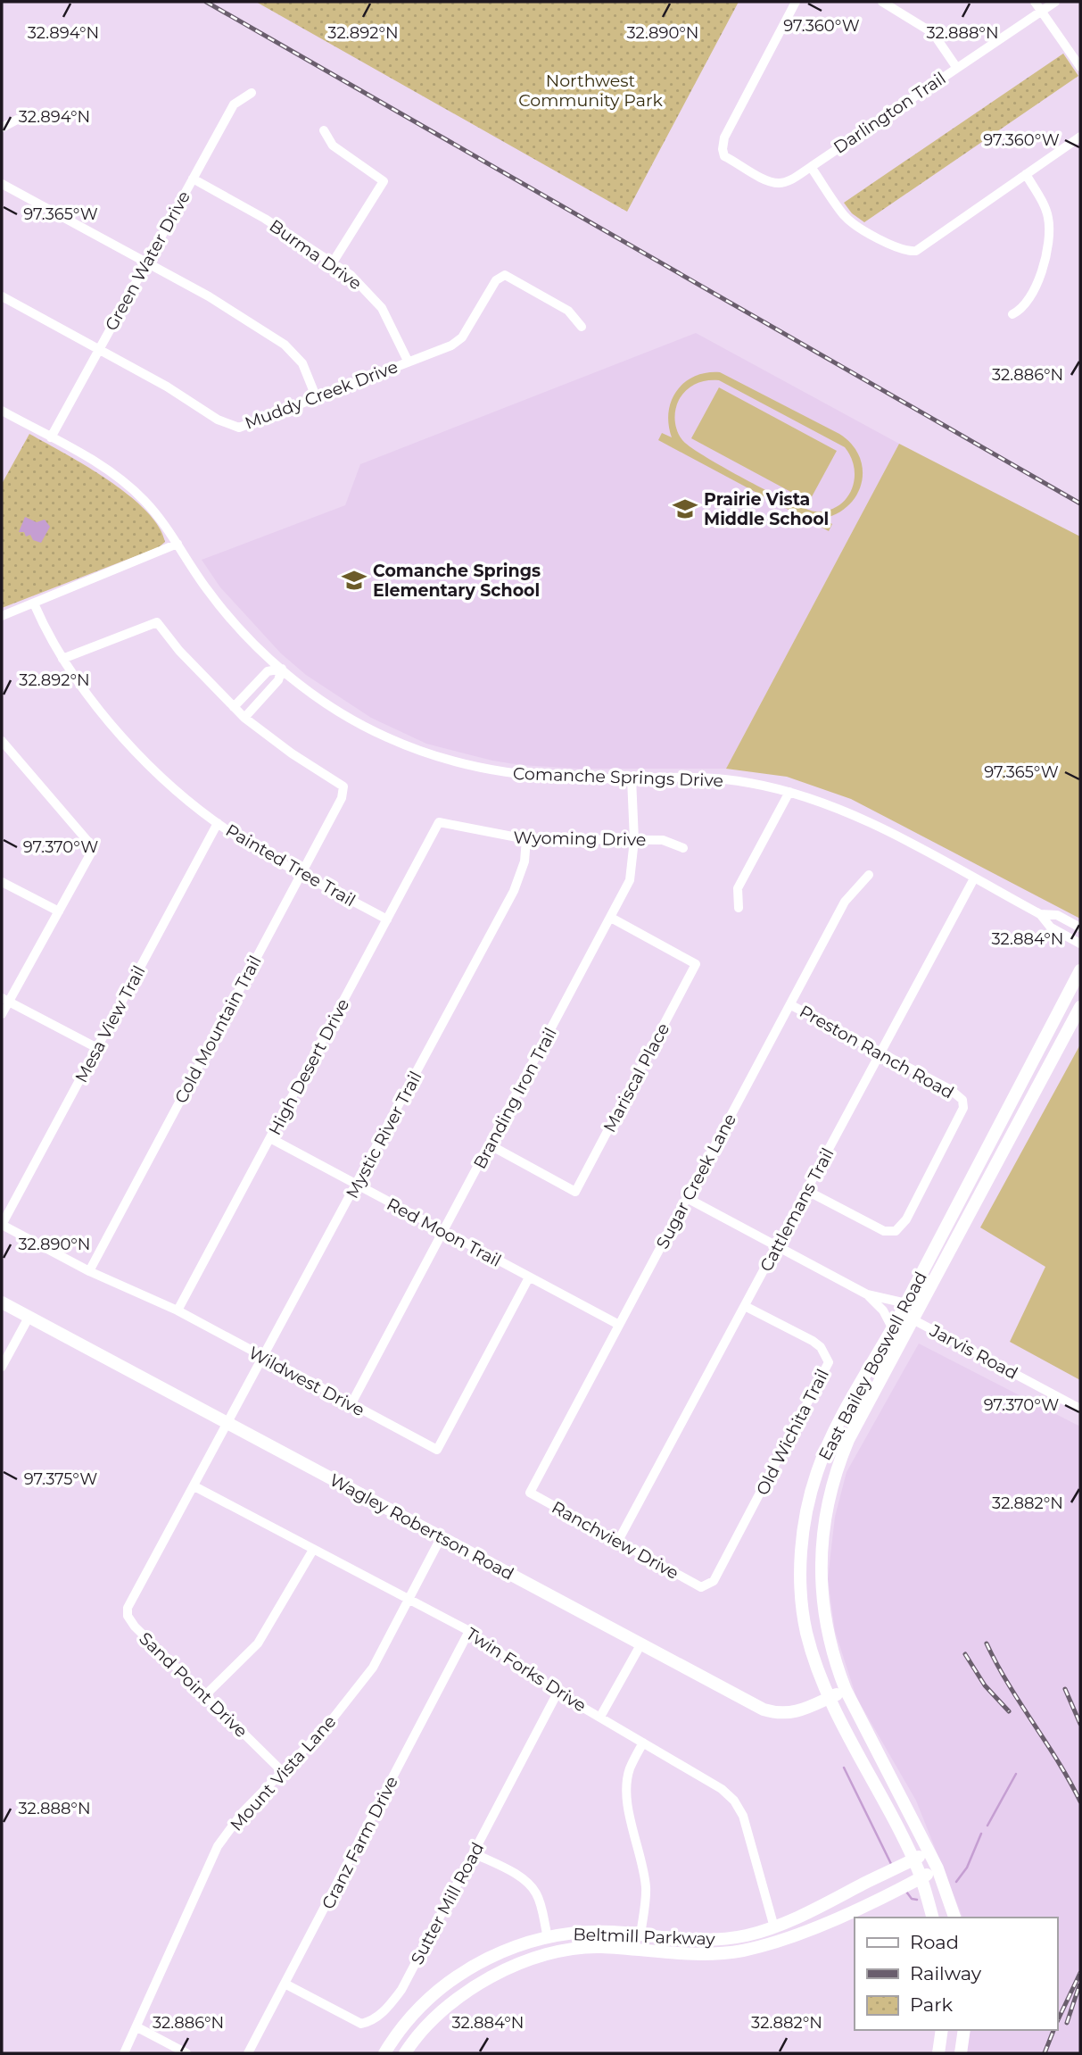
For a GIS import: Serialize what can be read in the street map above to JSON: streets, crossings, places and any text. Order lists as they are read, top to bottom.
{
  "streets": {
    "street": [
      "Darlington Trail",
      "Burma Drive",
      "Green Water Drive",
      "Muddy Creek Drive",
      "Comanche Springs Drive",
      "Wyoming Drive",
      "Painted Tree Trail",
      "Mesa View Trail",
      "Cold Mountain Trail",
      "Preston Ranch Road",
      "High Desert Drive",
      "Mariscal Place",
      "Branding Iron Trail",
      "Mystic River Trail",
      "Sugar Creek Lane",
      "Cattlemans Trail",
      "Red Moon Trail",
      "Jarvis Road",
      "East Bailey Boswell Road",
      "Wildwest Drive",
      "Old Wichita Trail",
      "Wagley Robertson Road",
      "Ranchview Drive",
      "Twin Forks Drive",
      "Sand Point Drive",
      "Mount Vista Lane",
      "Cranz Farm Drive",
      "Sutter Mill Road",
      "Beltmill Parkway"
    ]
  },
  "crossings": [
    ["Burma Drive", "Green Water Drive"],
    ["Burma Drive", "Muddy Creek Drive"],
    ["Green Water Drive", "Muddy Creek Drive"],
    ["Green Water Drive", "Comanche Springs Drive"],
    ["Comanche Springs Drive", "Branding Iron Trail"],
    ["Comanche Springs Drive", "Cattlemans Trail"],
    ["Wyoming Drive", "High Desert Drive"],
    ["Wyoming Drive", "Branding Iron Trail"],
    ["Wyoming Drive", "Mystic River Trail"],
    ["Painted Tree Trail", "Mesa View Trail"],
    ["Painted Tree Trail", "Cold Mountain Trail"],
    ["Painted Tree Trail", "High Desert Drive"],
    ["Mesa View Trail", "Wildwest Drive"],
    ["Cold Mountain Trail", "Wildwest Drive"],
    ["Preston Ranch Road", "Sugar Creek Lane"],
    ["Preston Ranch Road", "Cattlemans Trail"],
    ["High Desert Drive", "Red Moon Trail"],
    ["High Desert Drive", "Wildwest Drive"],
    ["Mariscal Place", "Branding Iron Trail"],
    ["Branding Iron Trail", "Red Moon Trail"],
    ["Branding Iron Trail", "Wildwest Drive"],
    ["Mystic River Trail", "Red Moon Trail"],
    ["Mystic River Trail", "Wildwest Drive"],
    ["Mystic River Trail", "Wagley Robertson Road"],
    ["Mystic River Trail", "Sand Point Drive"],
    ["Sugar Creek Lane", "Red Moon Trail"],
    ["Sugar Creek Lane", "Ranchview Drive"],
    ["Cattlemans Trail", "Old Wichita Trail"],
    ["Cattlemans Trail", "Ranchview Drive"],
    ["Red Moon Trail", "Wildwest Drive"],
    ["Jarvis Road", "East Bailey Boswell Road"],
    ["East Bailey Boswell Road", "Wagley Robertson Road"],
    ["East Bailey Boswell Road", "Beltmill Parkway"],
    ["Old Wichita Trail", "Ranchview Drive"],
    ["Wagley Robertson Road", "Sand Point Drive"],
    ["Wagley Robertson Road", "Mount Vista Lane"],
    ["Twin Forks Drive", "Sand Point Drive"],
    ["Twin Forks Drive", "Mount Vista Lane"],
    ["Twin Forks Drive", "Cranz Farm Drive"],
    ["Twin Forks Drive", "Sutter Mill Road"],
    ["Twin Forks Drive", "Beltmill Parkway"],
    ["Sand Point Drive", "Mount Vista Lane"],
    ["Cranz Farm Drive", "Sutter Mill Road"]
  ],
  "parks": ["Northwest Community Park"],
  "places": {
    "school or university": ["Prairie Vista Middle School", "Comanche Springs Elementary School"]
  },
  "legend": ["Road", "Railway", "Park"],
  "coordinates": [
    "97.360°W",
    "32.894°N",
    "32.892°N",
    "32.890°N",
    "32.888°N",
    "97.365°W",
    "32.886°N",
    "97.370°W",
    "32.884°N",
    "97.375°W",
    "32.882°N"
  ]
}
